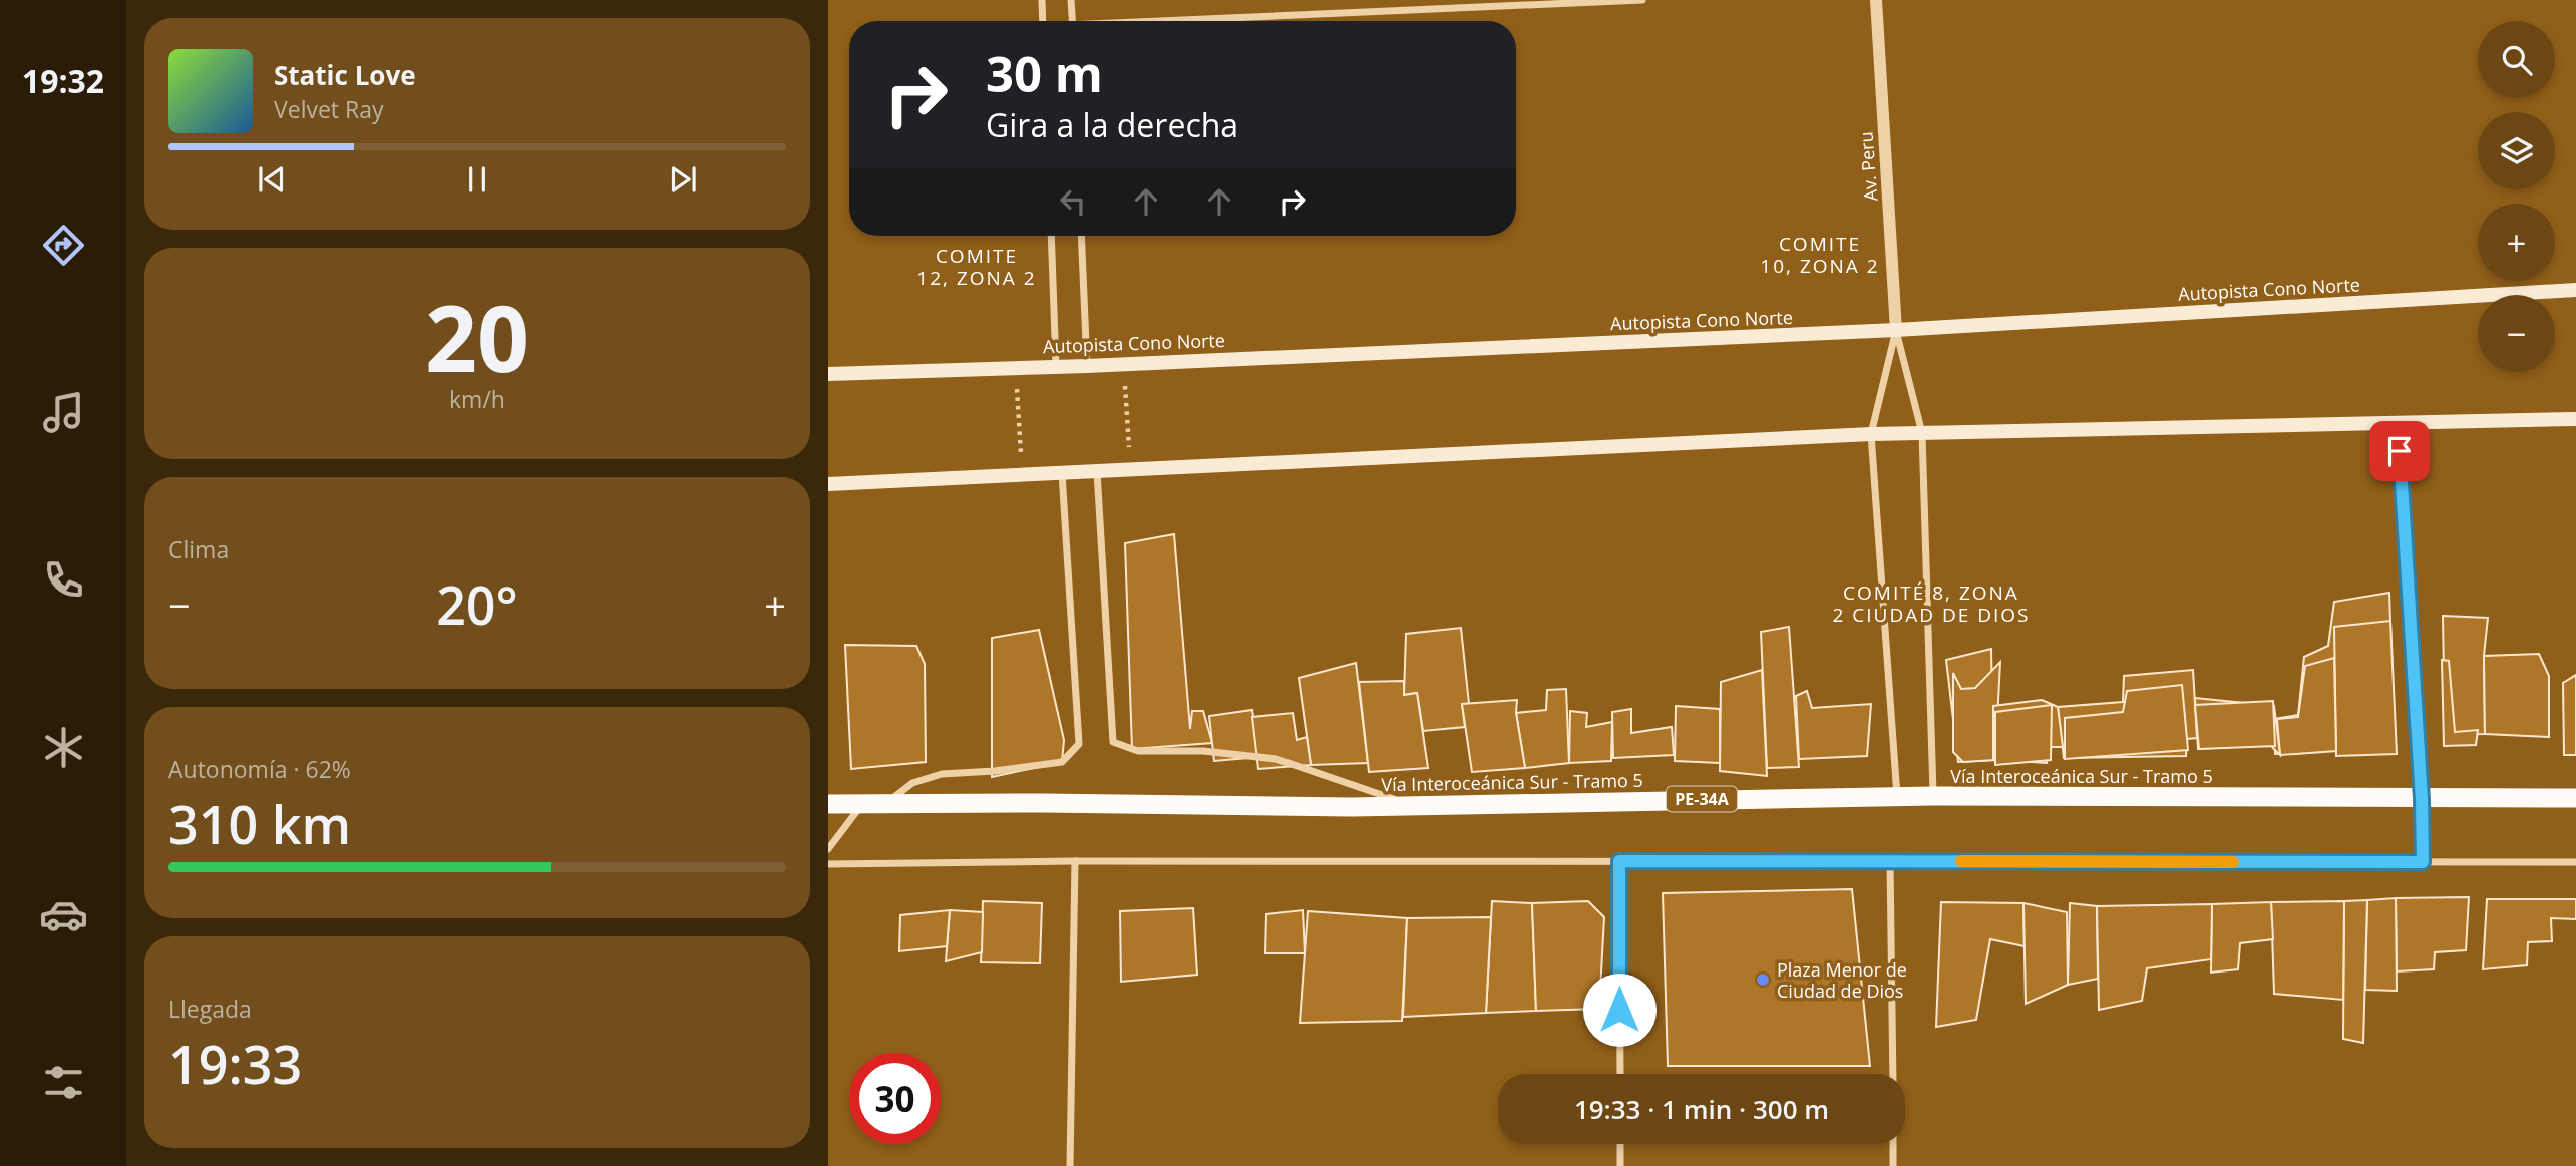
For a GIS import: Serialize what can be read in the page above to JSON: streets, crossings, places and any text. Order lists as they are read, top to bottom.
{
  "streets": {
    "highway": ["Vía Interoceánica Sur - Tramo 5", "PE-34A"],
    "main road": ["Autopista Cono Norte"],
    "street": ["Av. Peru"]
  },
  "crossings": [
    ["Av. Peru", "Autopista Cono Norte"]
  ],
  "districts": ["COMITE 10, ZONA 2", "COMITE 12, ZONA 2", "COMITÉ 8, ZONA 2 CIUDAD DE DIOS"],
  "places": ["Plaza Menor de Ciudad de Dios"],
  "page": {
    "tabs": "19:32",
    "map_buttons": ["+", "−"],
    "turn": ["30 m", "Gira a la derecha"],
    "song": ["Static Love", "Velvet Ray"],
    "tile": [
      ["20", "km/h"],
      "Clima",
      ["Autonomía · 62%", "310 km"],
      ["Llegada", "19:33"]
    ],
    "heat": ["−", "20°", "+"],
    "limit": "30",
    "trip": "19:33 · 1 min · 300 m"
  }
}
